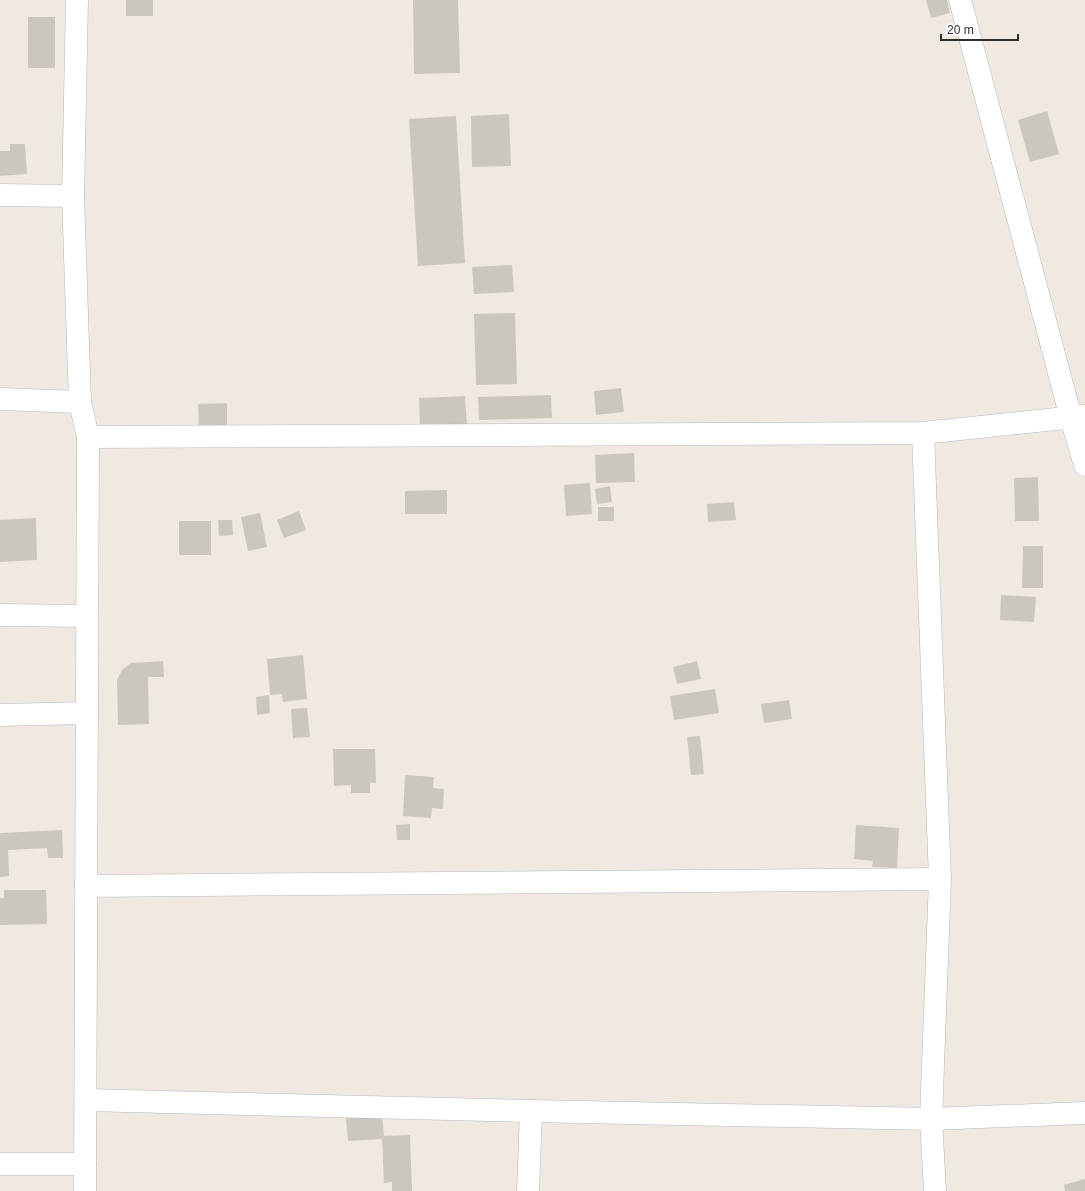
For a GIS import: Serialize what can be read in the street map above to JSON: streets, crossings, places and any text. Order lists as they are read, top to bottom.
{
  "scale_bar": "20 m"
}
